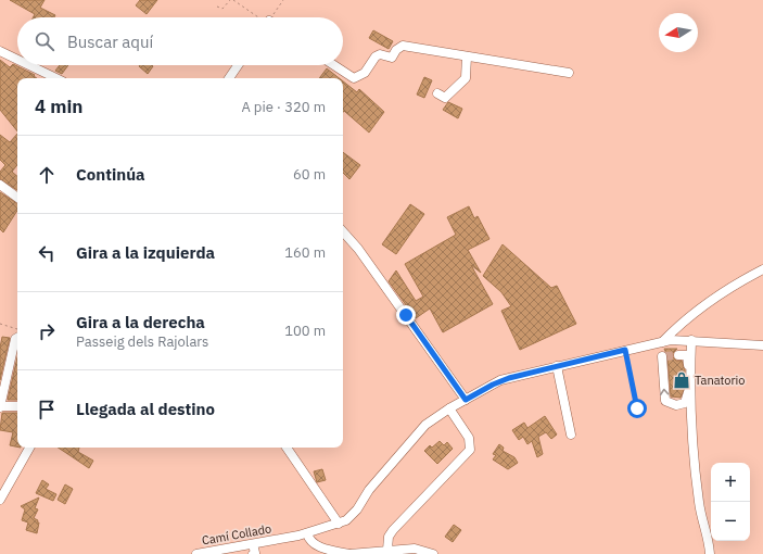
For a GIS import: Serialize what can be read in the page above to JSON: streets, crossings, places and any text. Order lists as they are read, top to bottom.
{
  "streets": {
    "street": ["Camí Collado"]
  },
  "places": {
    "shop": ["Tanatorio"]
  },
  "north": "left",
  "page": {
    "search": "Buscar aquí",
    "heading": ["4 min", "A pie · 320 m"],
    "list": [
      ["Continúa", "60 m"],
      ["Gira a la izquierda", "160 m"],
      ["Gira a la derecha", "Passeig dels Rajolars", "100 m"],
      "Llegada al destino"
    ],
    "map_buttons": ["+", "−"]
  }
}
